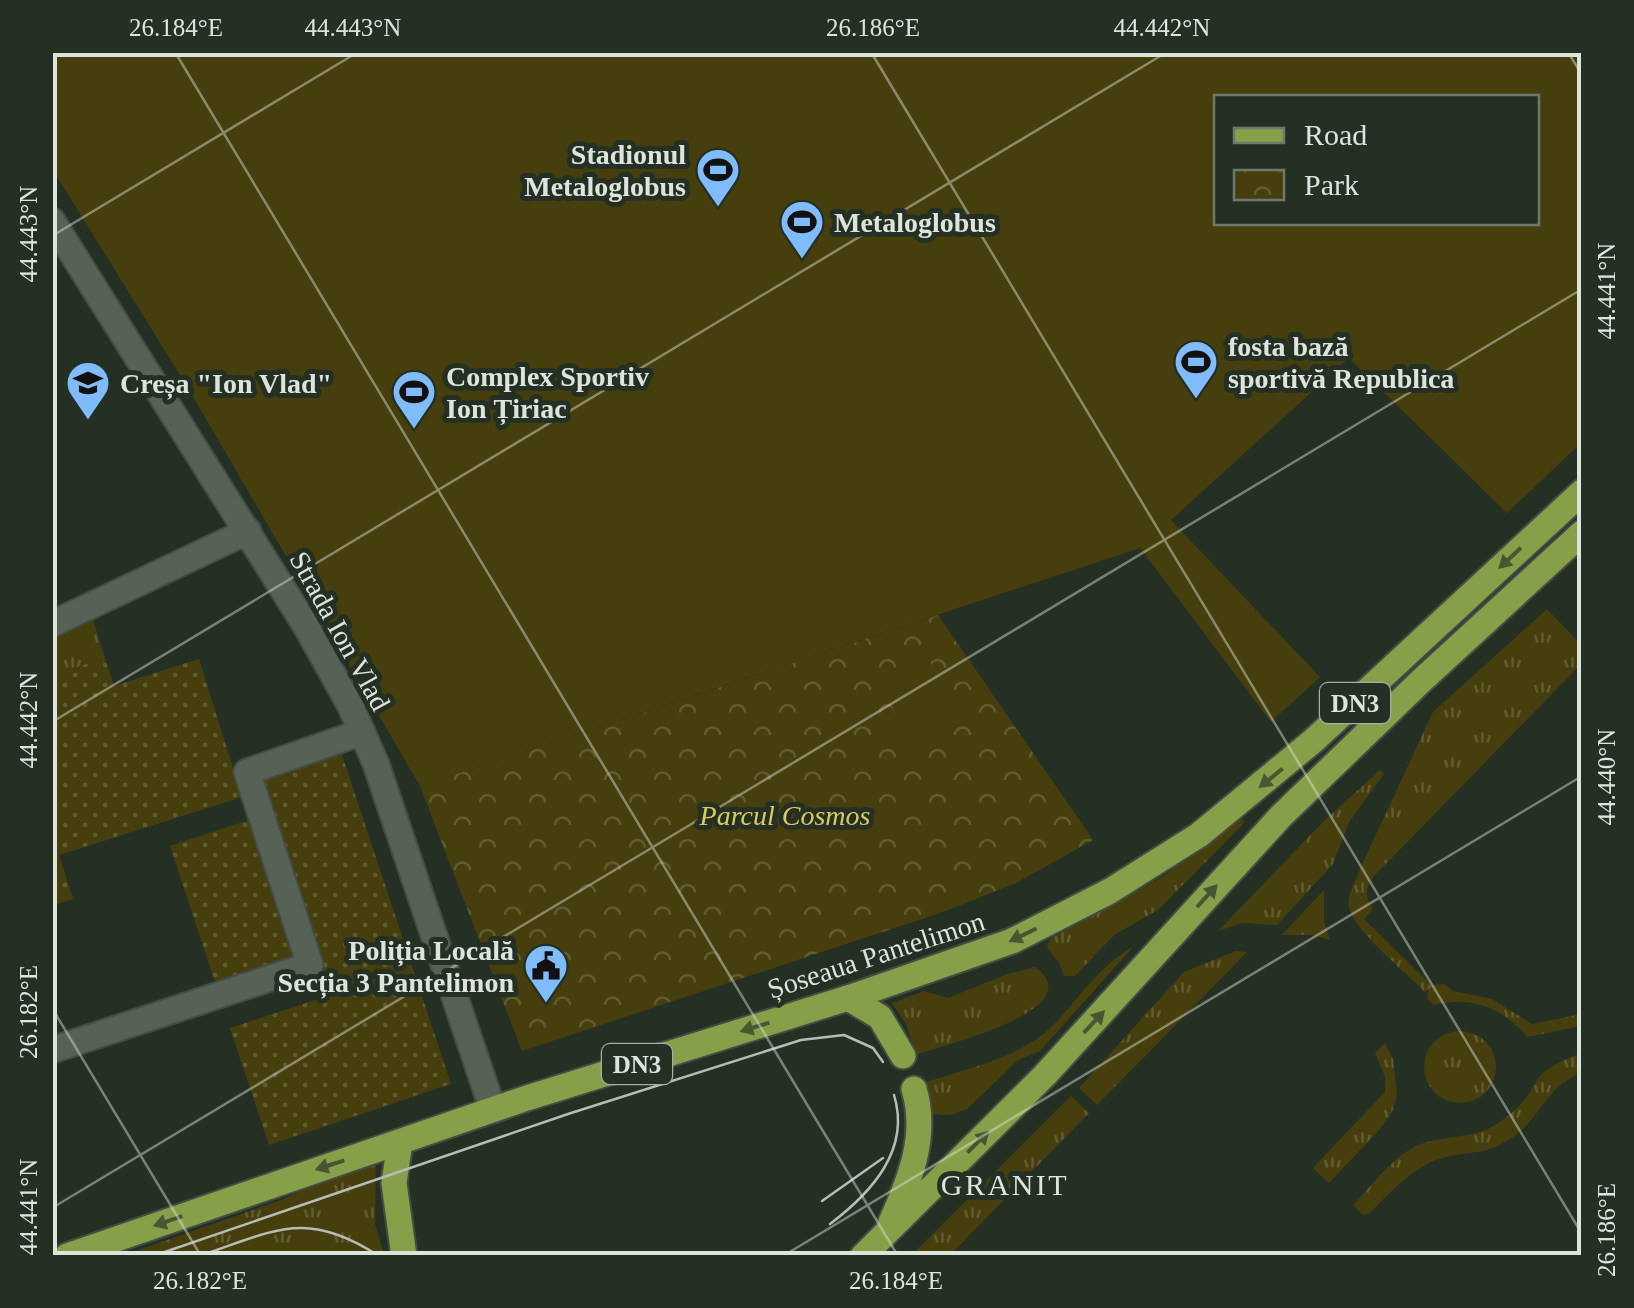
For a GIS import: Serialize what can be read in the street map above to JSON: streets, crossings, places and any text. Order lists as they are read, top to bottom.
{
  "streets": {
    "main road": ["DN3", "Șoseaua Pantelimon"],
    "street": ["Strada Ion Vlad"]
  },
  "crossings": [
    ["Strada Ion Vlad", "Șoseaua Pantelimon"]
  ],
  "districts": ["GRANIT"],
  "parks": ["Parcul Cosmos"],
  "places": {
    "sports": [
      "Stadionul Metaloglobus",
      "Metaloglobus",
      "fosta bază sportivă Republica",
      "Complex Sportiv Ion Țiriac"
    ],
    "school or university": ["Creșa \"Ion Vlad\""],
    "public building": ["Poliția Locală Secția 3 Pantelimon"]
  },
  "legend": ["Road", "Park"],
  "coordinates": [
    "26.184°E",
    "44.443°N",
    "26.186°E",
    "44.442°N",
    "44.441°N",
    "44.440°N",
    "26.182°E"
  ]
}
